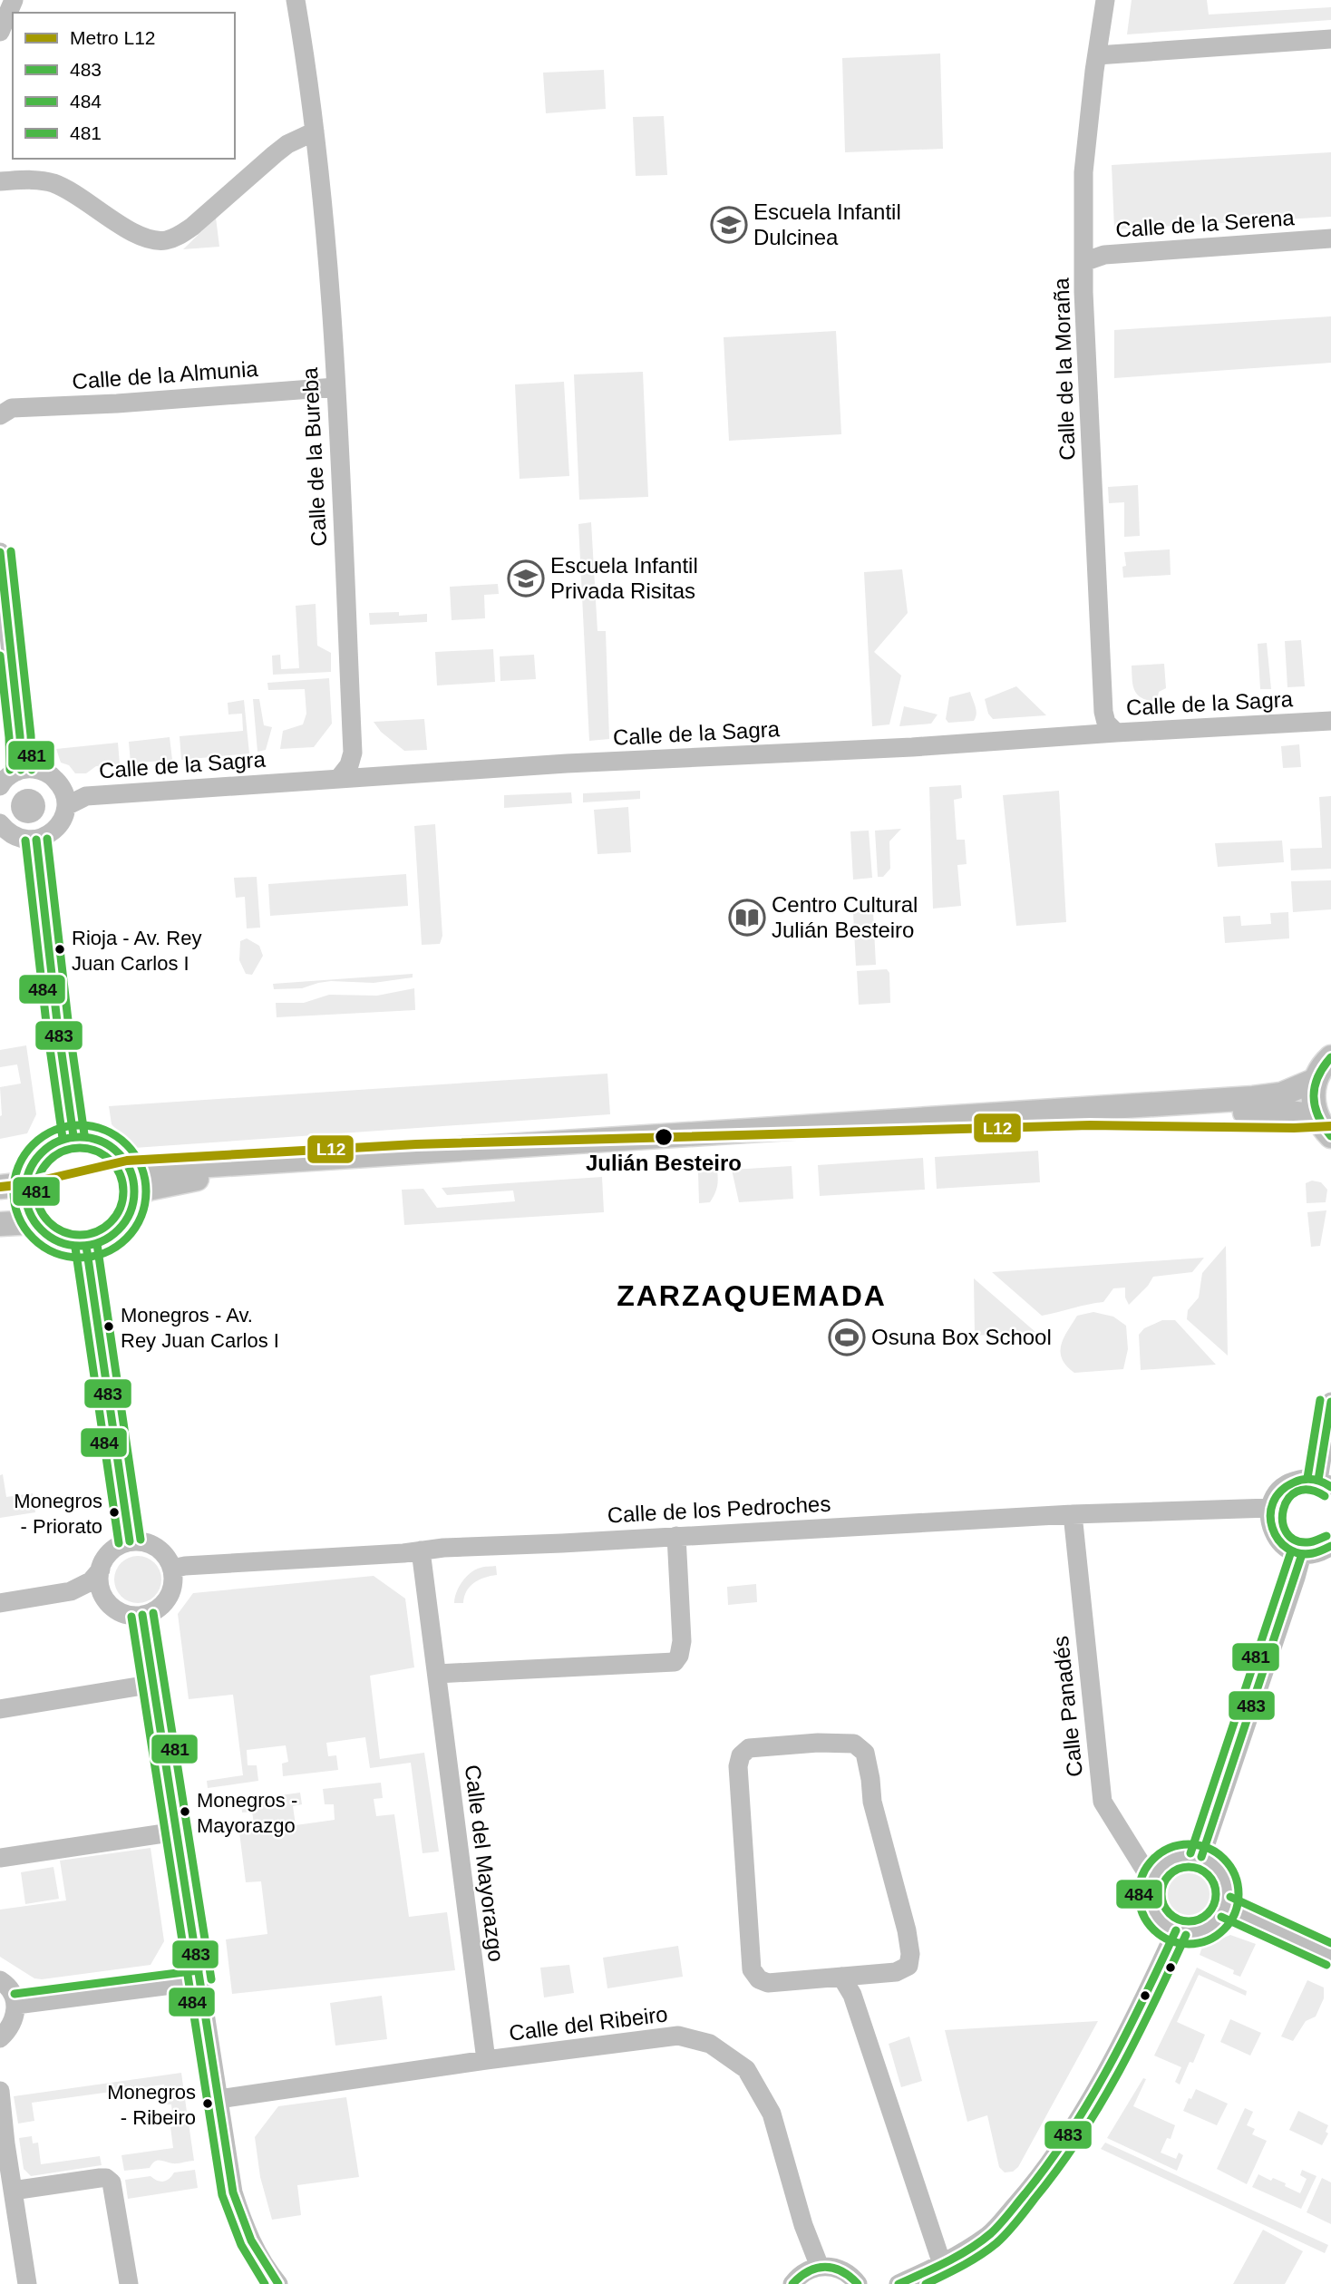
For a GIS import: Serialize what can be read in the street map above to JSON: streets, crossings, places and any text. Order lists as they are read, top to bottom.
{
  "streets": {
    "street": [
      "Calle de la Serena",
      "Calle de la Moraña",
      "Calle de la Almunia",
      "Calle de la Bureba",
      "Calle de la Sagra",
      "Calle de los Pedroches",
      "Calle Panadés",
      "Calle del Mayorazgo",
      "Calle del Ribeiro"
    ]
  },
  "crossings": [
    ["Calle de la Serena", "Calle de la Moraña"],
    ["Calle de la Moraña", "Calle de la Sagra"],
    ["Calle de la Almunia", "Calle de la Bureba"],
    ["Calle de la Bureba", "Calle de la Sagra"],
    ["Calle de los Pedroches", "Calle Panadés"],
    ["Calle de los Pedroches", "Calle del Mayorazgo"],
    ["Calle del Mayorazgo", "Calle del Ribeiro"]
  ],
  "districts": ["ZARZAQUEMADA"],
  "places": {
    "school or university": ["Escuela Infantil Dulcinea", "Escuela Infantil Privada Risitas"],
    "library": ["Centro Cultural Julián Besteiro"],
    "other": [
      "Rioja - Av. Rey Juan Carlos I",
      "Julián Besteiro",
      "Monegros - Av. Rey Juan Carlos I",
      "Monegros - Priorato",
      "Monegros - Mayorazgo",
      "Monegros - Ribeiro"
    ],
    "sports": ["Osuna Box School"]
  },
  "lines": [
    "transit line 481",
    "transit line 483",
    "transit line 484",
    "metro line L12"
  ],
  "legend": [
    "Metro L12",
    "483",
    "484",
    "481"
  ]
}
